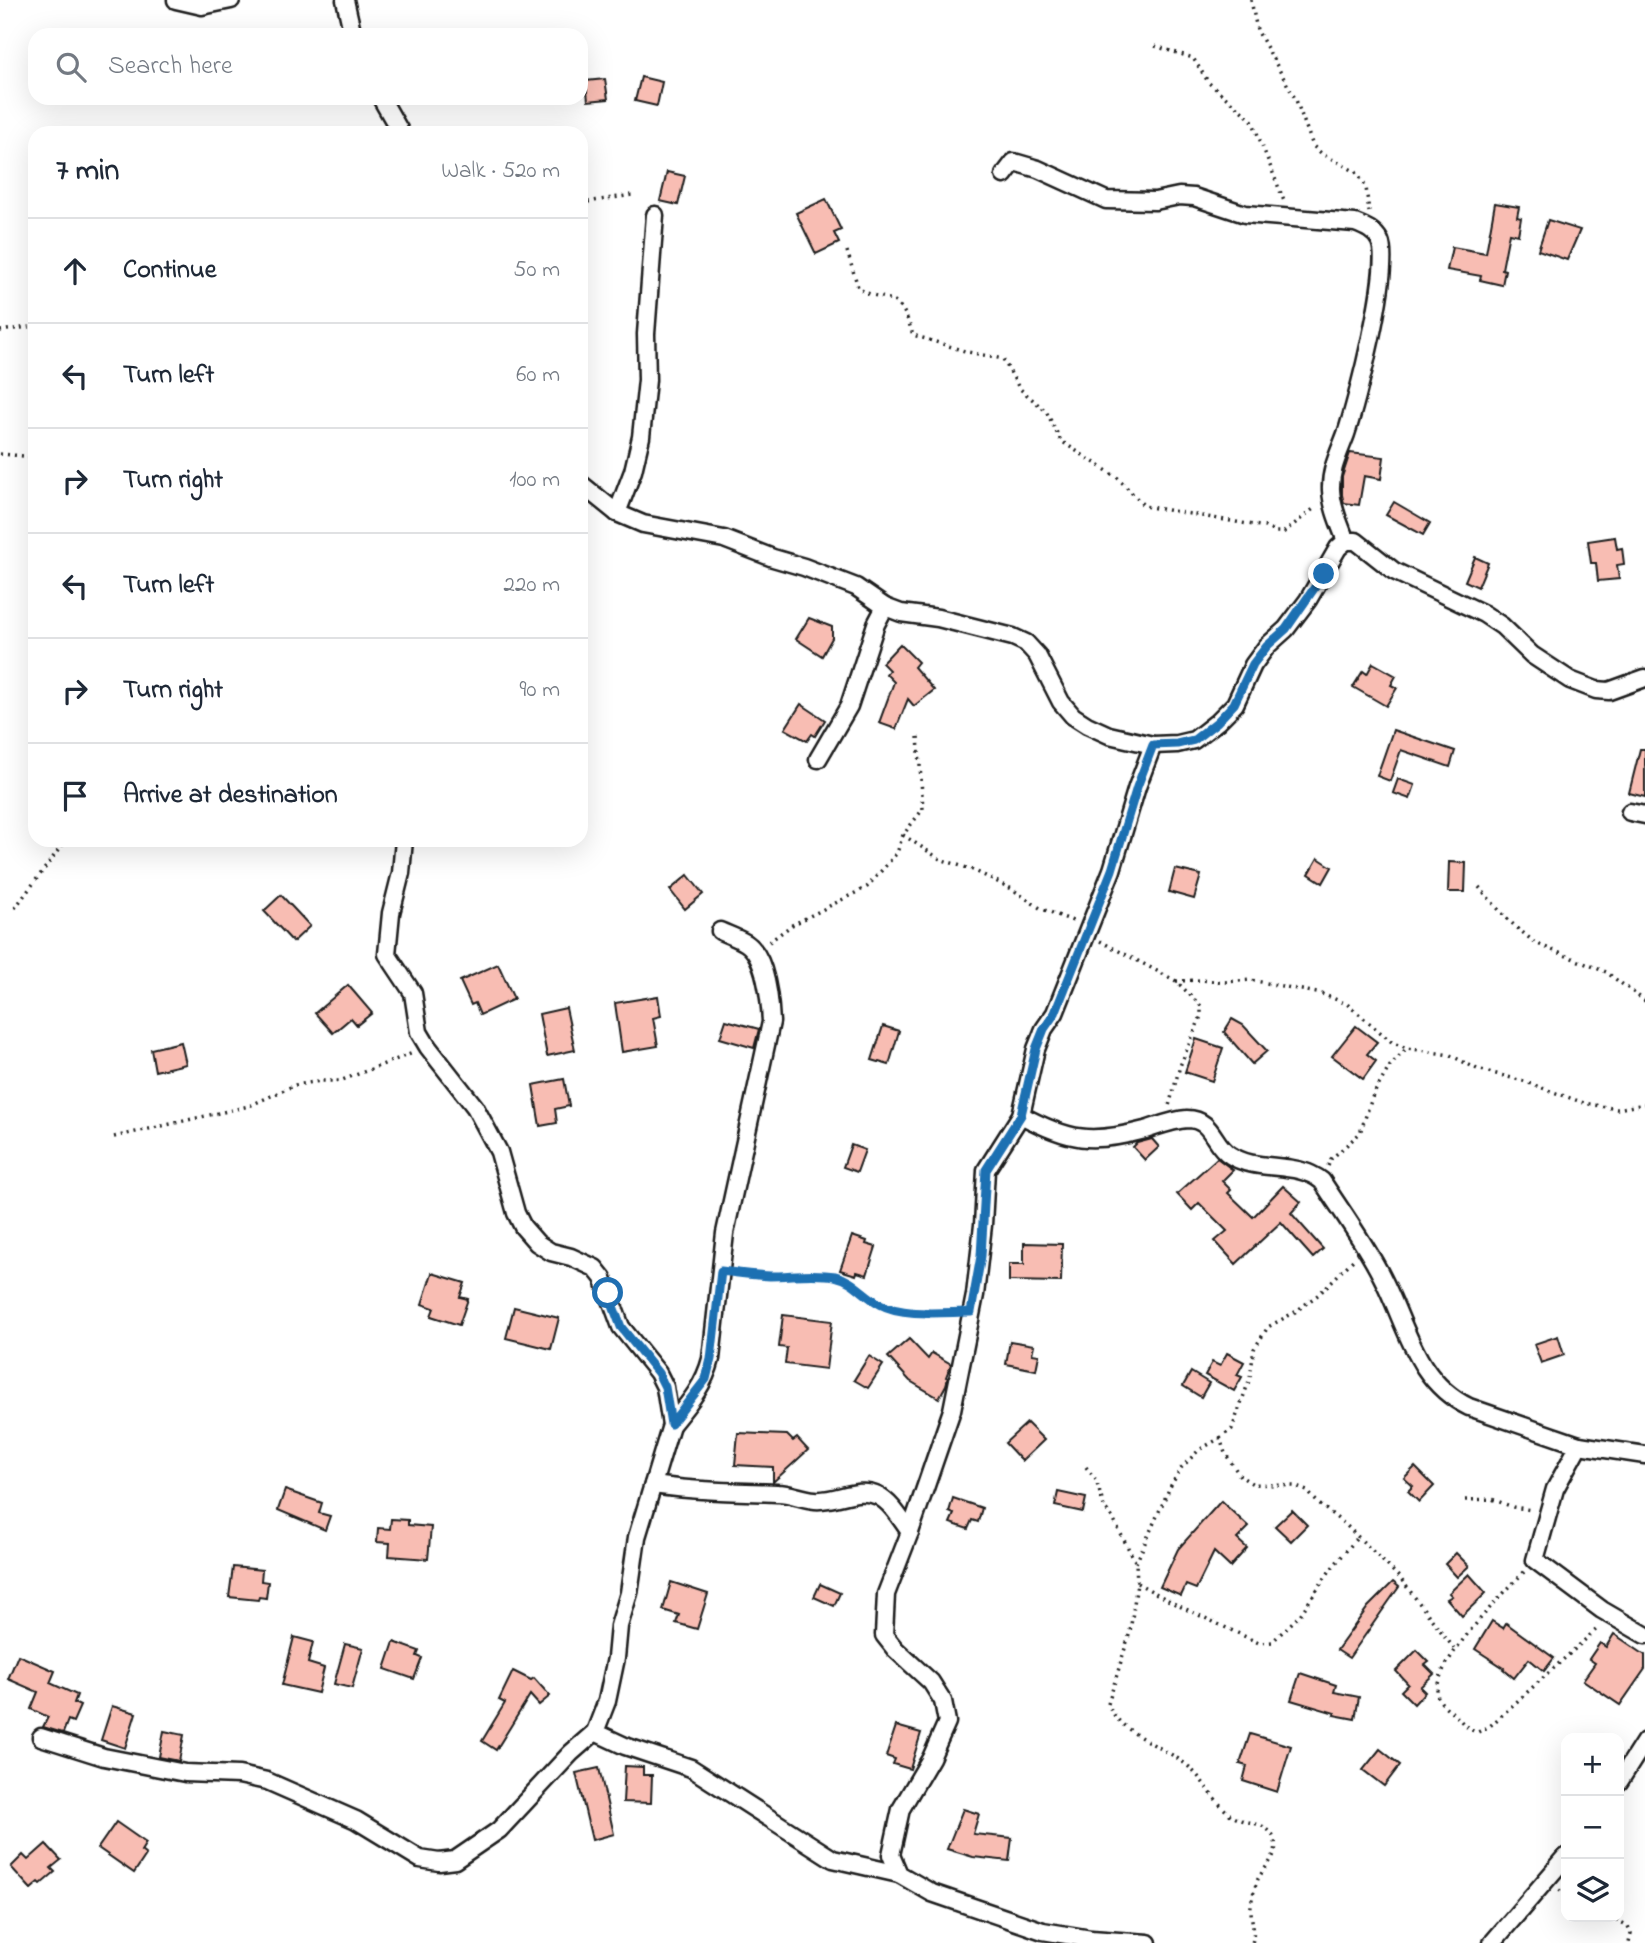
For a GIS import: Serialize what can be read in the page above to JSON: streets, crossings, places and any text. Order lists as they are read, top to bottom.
{
  "page": {
    "search": "Search here",
    "heading": ["7 min", "Walk · 520 m"],
    "list": [
      ["Continue", "50 m"],
      ["Turn left", "60 m"],
      ["Turn right", "100 m"],
      ["Turn left", "220 m"],
      ["Turn right", "90 m"],
      "Arrive at destination"
    ],
    "map_buttons": ["+", "−"]
  }
}
